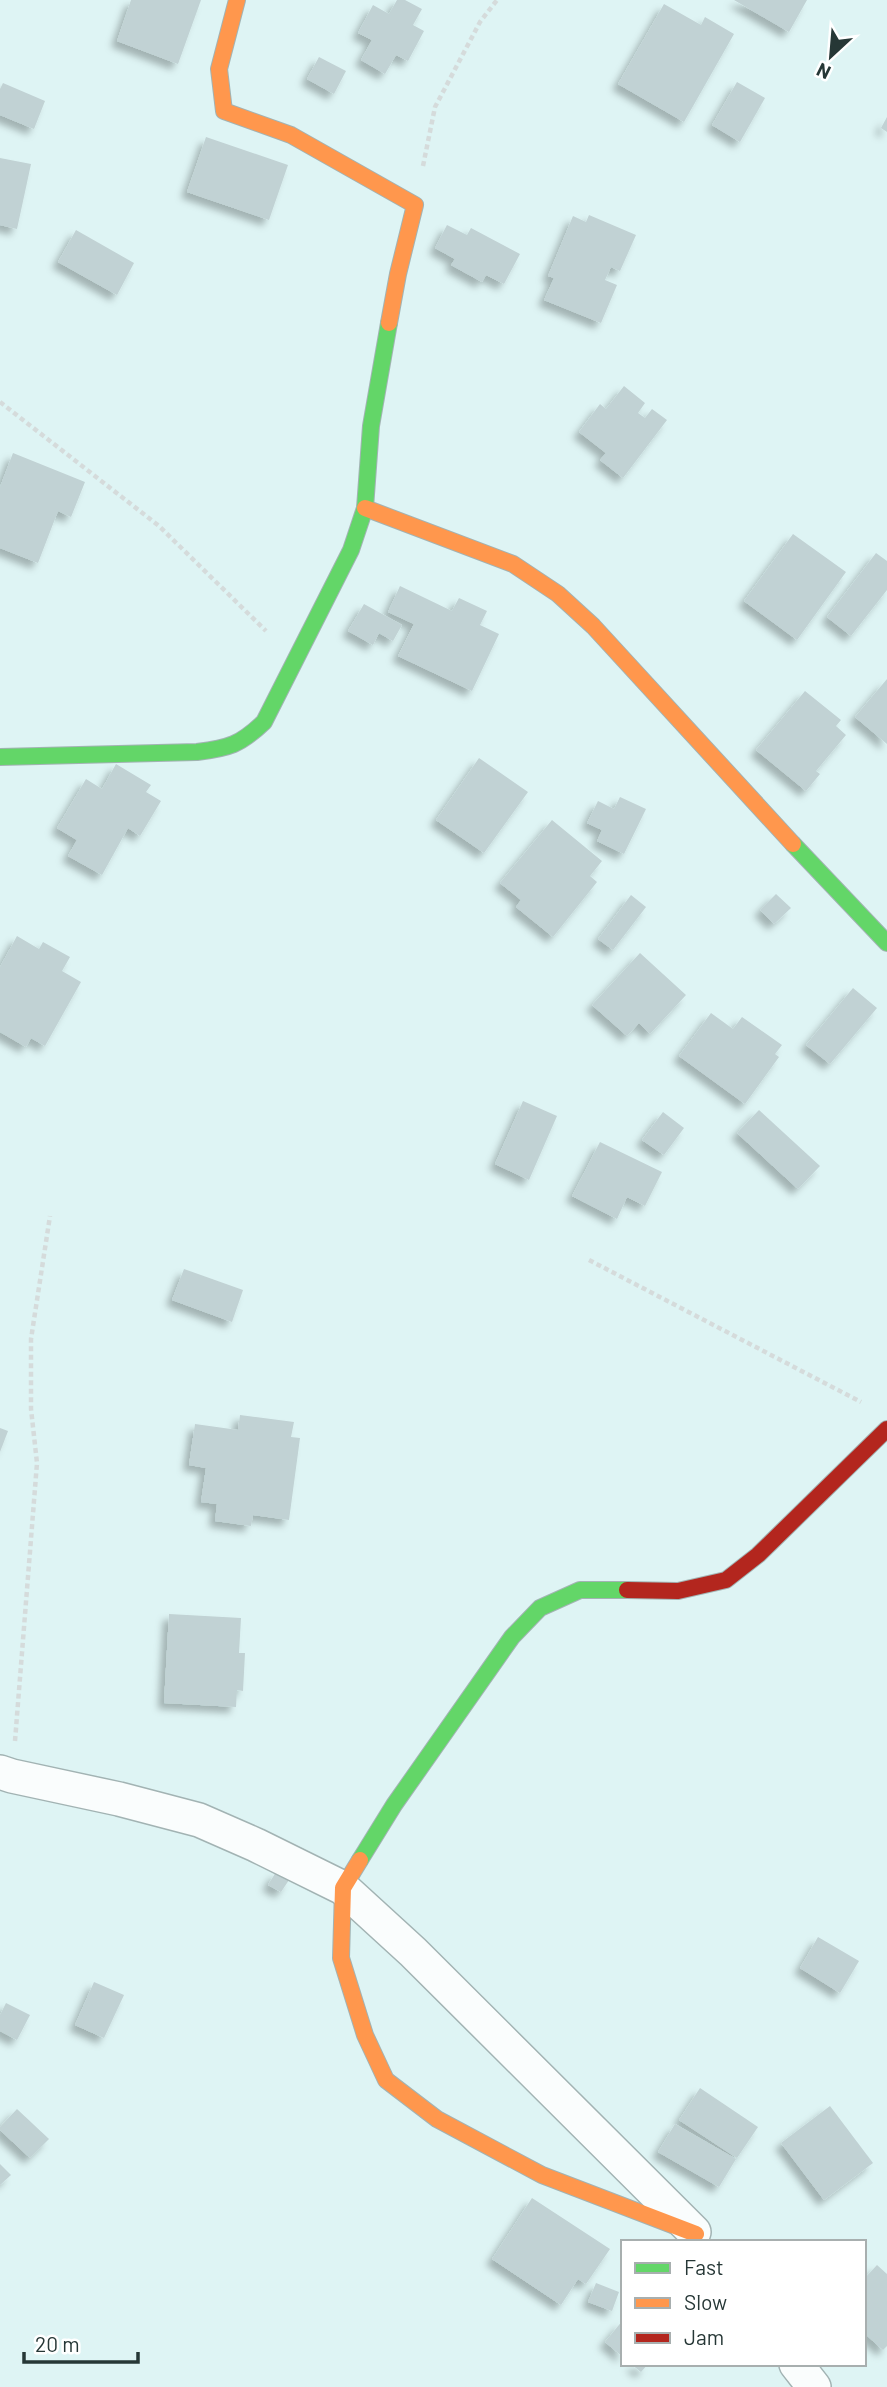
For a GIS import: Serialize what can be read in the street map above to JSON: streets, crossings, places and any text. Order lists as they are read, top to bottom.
{
  "legend": ["Fast", "Slow", "Jam"],
  "scale_bar": "20 m",
  "north": "bottom left"
}
